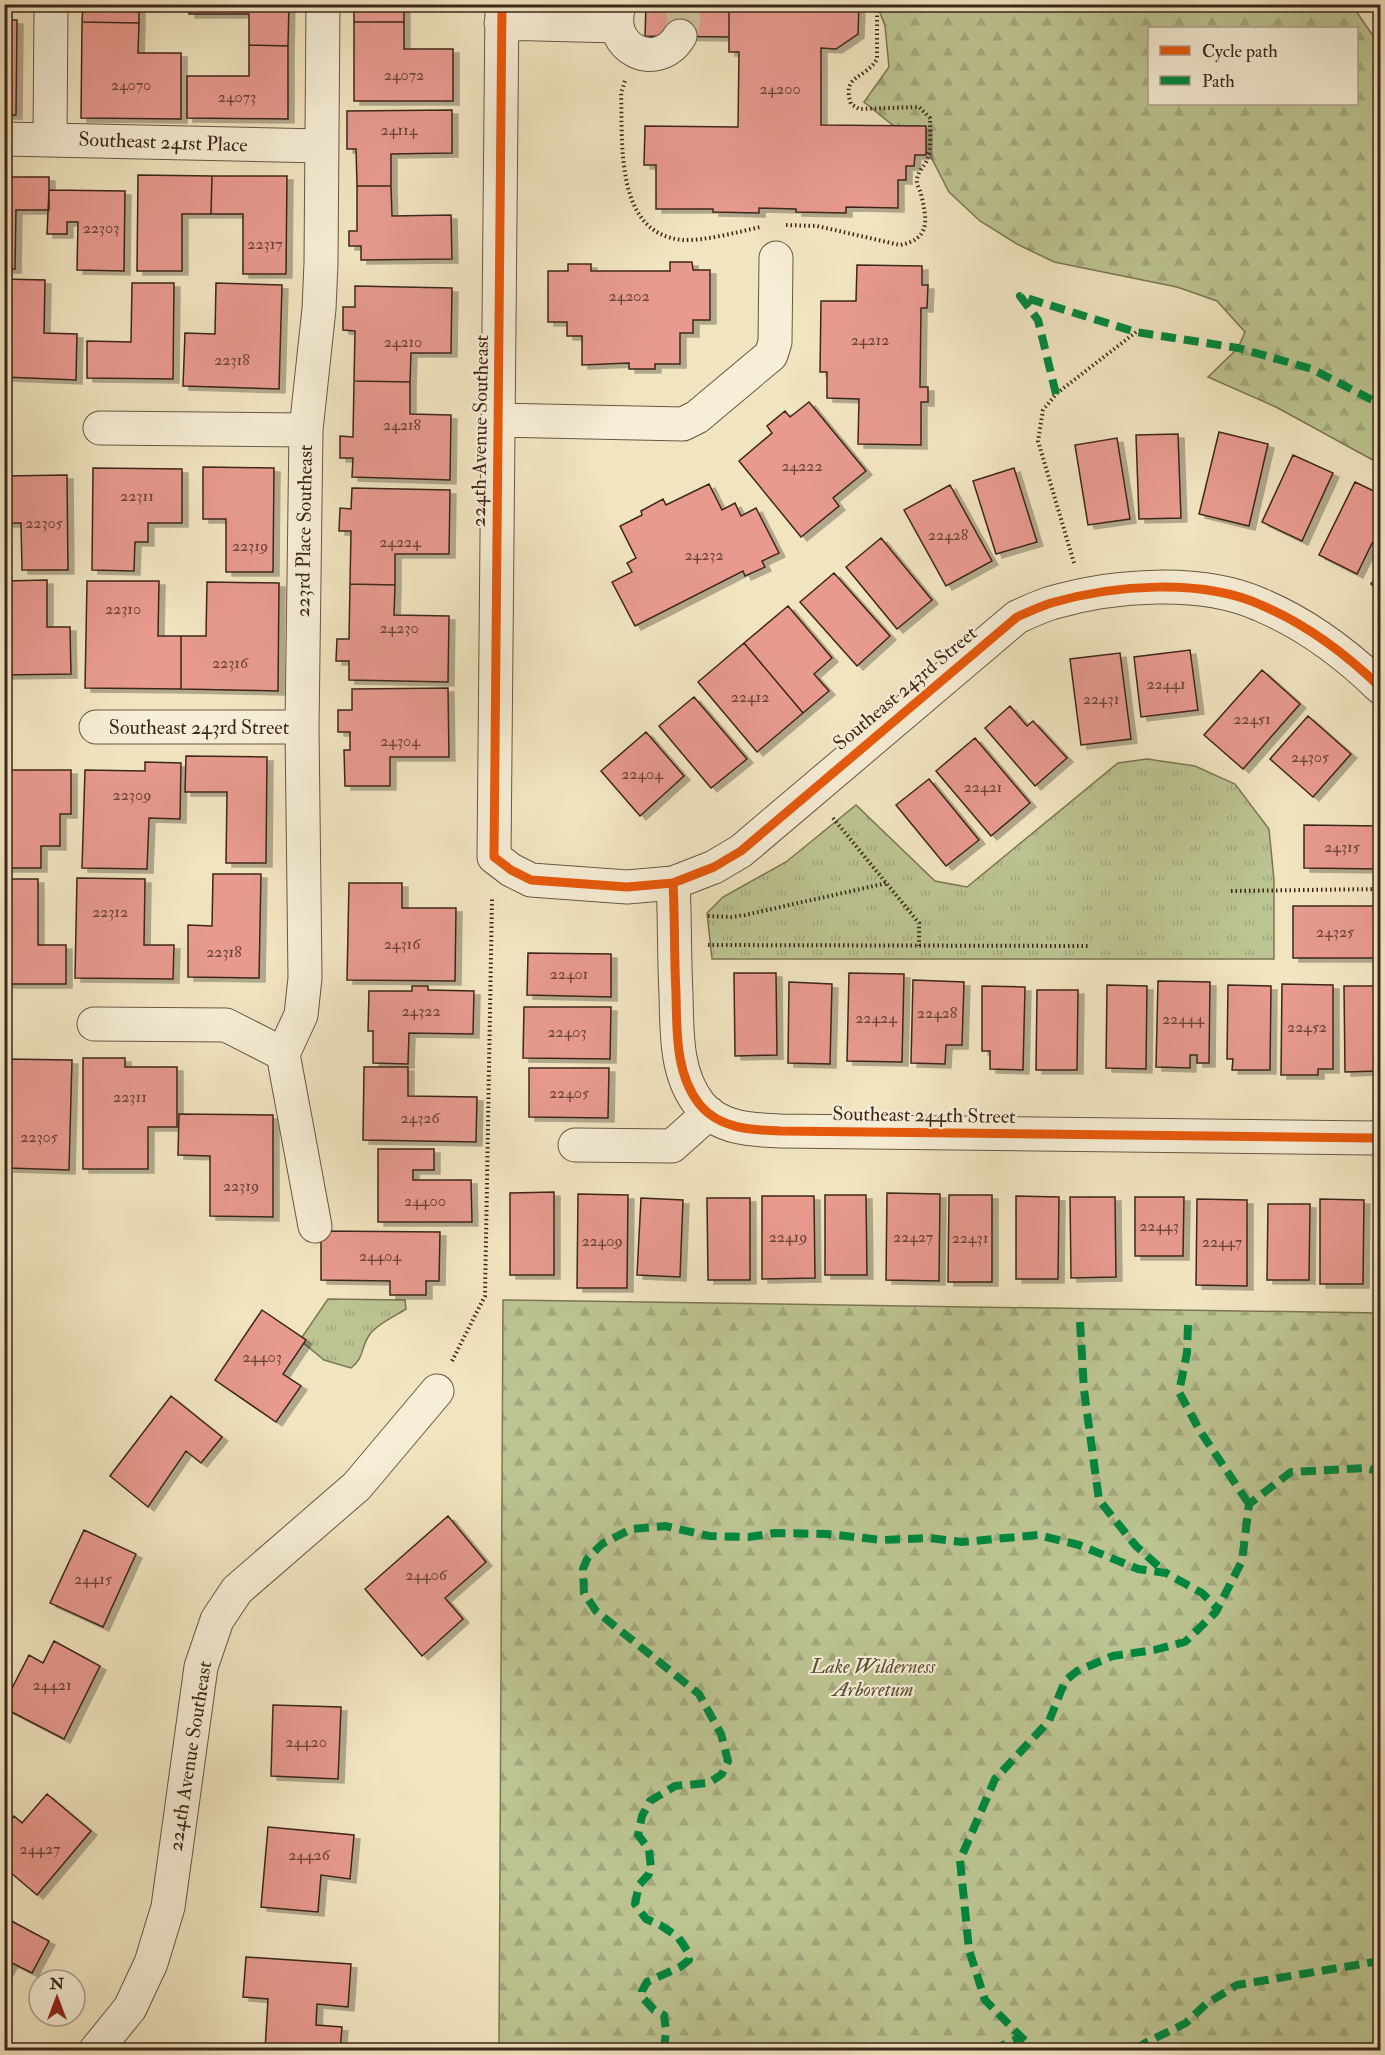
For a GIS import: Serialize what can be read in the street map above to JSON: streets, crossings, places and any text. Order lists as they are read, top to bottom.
{
  "streets": {
    "street": [
      "Southeast 241st Place",
      "224th Avenue Southeast",
      "223rd Place Southeast",
      "Southeast 243rd Street",
      "Southeast 244th Street"
    ]
  },
  "crossings": [
    ["Southeast 241st Place", "223rd Place Southeast"],
    ["224th Avenue Southeast", "Southeast 243rd Street"],
    ["223rd Place Southeast", "Southeast 243rd Street"],
    ["Southeast 243rd Street", "Southeast 244th Street"]
  ],
  "parks": ["Lake Wilderness Arboretum"],
  "house_numbers": [
    "24072",
    "24070",
    "24200",
    "24073",
    "24114",
    "22303",
    "22317",
    "24202",
    "24212",
    "24210",
    "22318",
    "24218",
    "24222",
    "22311",
    "22305",
    "22428",
    "24224",
    "22319",
    "24232",
    "22310",
    "24230",
    "22316",
    "22441",
    "22412",
    "22431",
    "22451",
    "24304",
    "24305",
    "22404",
    "22421",
    "22309",
    "24315",
    "22312",
    "24325",
    "24316",
    "22318",
    "22401",
    "24322",
    "22428",
    "22424",
    "22444",
    "22452",
    "22403",
    "22405",
    "22311",
    "24326",
    "22305",
    "22319",
    "24400",
    "22443",
    "22419",
    "22427",
    "22431",
    "22409",
    "22447",
    "24404",
    "24403",
    "24406",
    "24415",
    "24421",
    "24420",
    "24427",
    "24426"
  ],
  "legend": ["Cycle path", "Path"],
  "north": "top"
}
